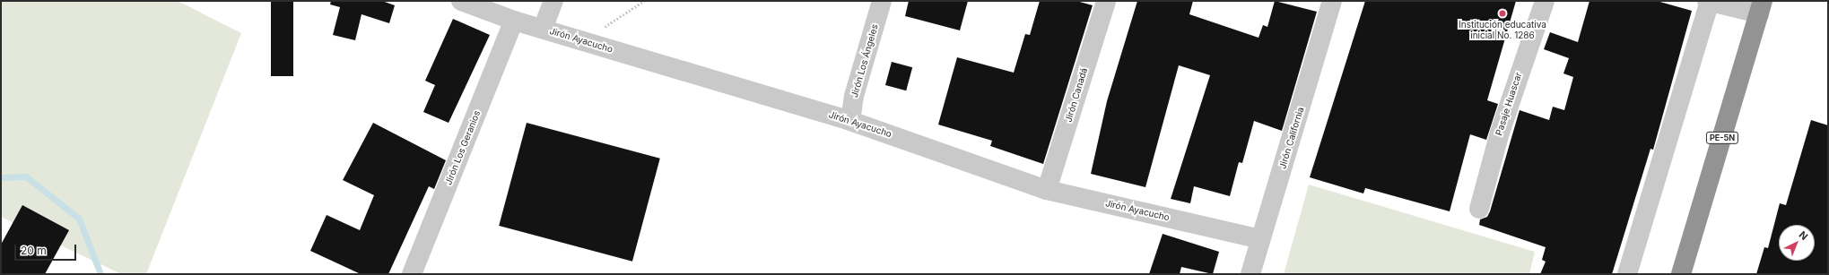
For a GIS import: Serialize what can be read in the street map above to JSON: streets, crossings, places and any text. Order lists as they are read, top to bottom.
{
  "streets": {
    "highway": ["PE-5N"],
    "street": [
      "Jirón Ayacucho",
      "Jirón Los Ángeles",
      "Jirón Canadá",
      "Pasaje Huascar",
      "Jirón California",
      "Jirón Los Geranios"
    ]
  },
  "crossings": [
    ["Jirón Ayacucho", "Jirón Los Ángeles"],
    ["Jirón Ayacucho", "Jirón Canadá"],
    ["Jirón Ayacucho", "Jirón California"],
    ["Jirón Ayacucho", "Jirón Los Geranios"]
  ],
  "places": ["Institución educativa inicial No. 1286"],
  "scale_bar": "20 m",
  "north": "top right"
}
